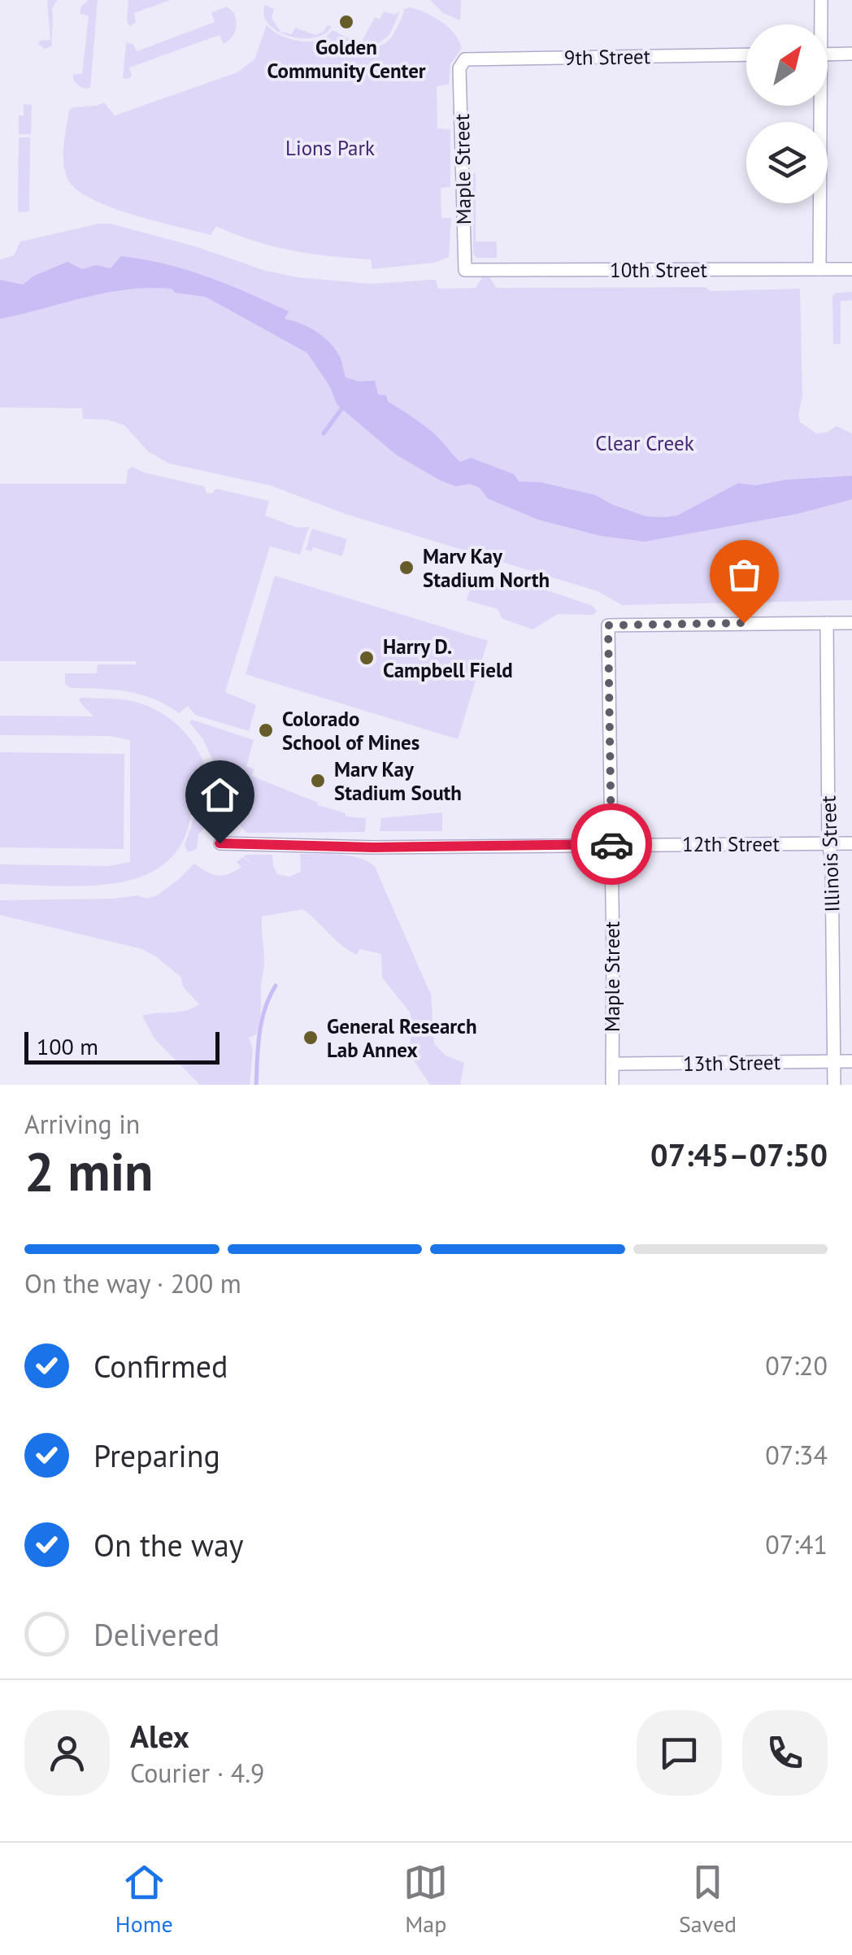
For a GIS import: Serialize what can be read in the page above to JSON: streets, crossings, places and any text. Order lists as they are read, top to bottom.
{
  "streets": {
    "street": [
      "9th Street",
      "Maple Street",
      "10th Street",
      "12th Street",
      "Illinois Street",
      "13th Street"
    ]
  },
  "crossings": [
    ["9th Street", "Maple Street"],
    ["Maple Street", "10th Street"],
    ["Maple Street", "12th Street"],
    ["Maple Street", "Illinois Street"],
    ["Maple Street", "13th Street"],
    ["12th Street", "Illinois Street"],
    ["Illinois Street", "13th Street"]
  ],
  "parks": ["Lions Park", "Clear Creek"],
  "places": [
    "Golden Community Center",
    "Marv Kay Stadium North",
    "Harry D. Campbell Field",
    "Colorado School of Mines",
    "Marv Kay Stadium South",
    "General Research Lab Annex"
  ],
  "scale_bar": "100 m",
  "north": "top right",
  "page": {
    "scale": "100 m",
    "heading": ["2 min", "Arriving in", "07:45–07:50"],
    "panel": ["Alex", "Courier · 4.9"],
    "bar": "On the way · 200 m",
    "list": [
      ["Confirmed", "07:20"],
      ["Preparing", "07:34"],
      ["On the way", "07:41"],
      "Delivered"
    ],
    "tabs": ["Home", "Map", "Saved"]
  }
}
